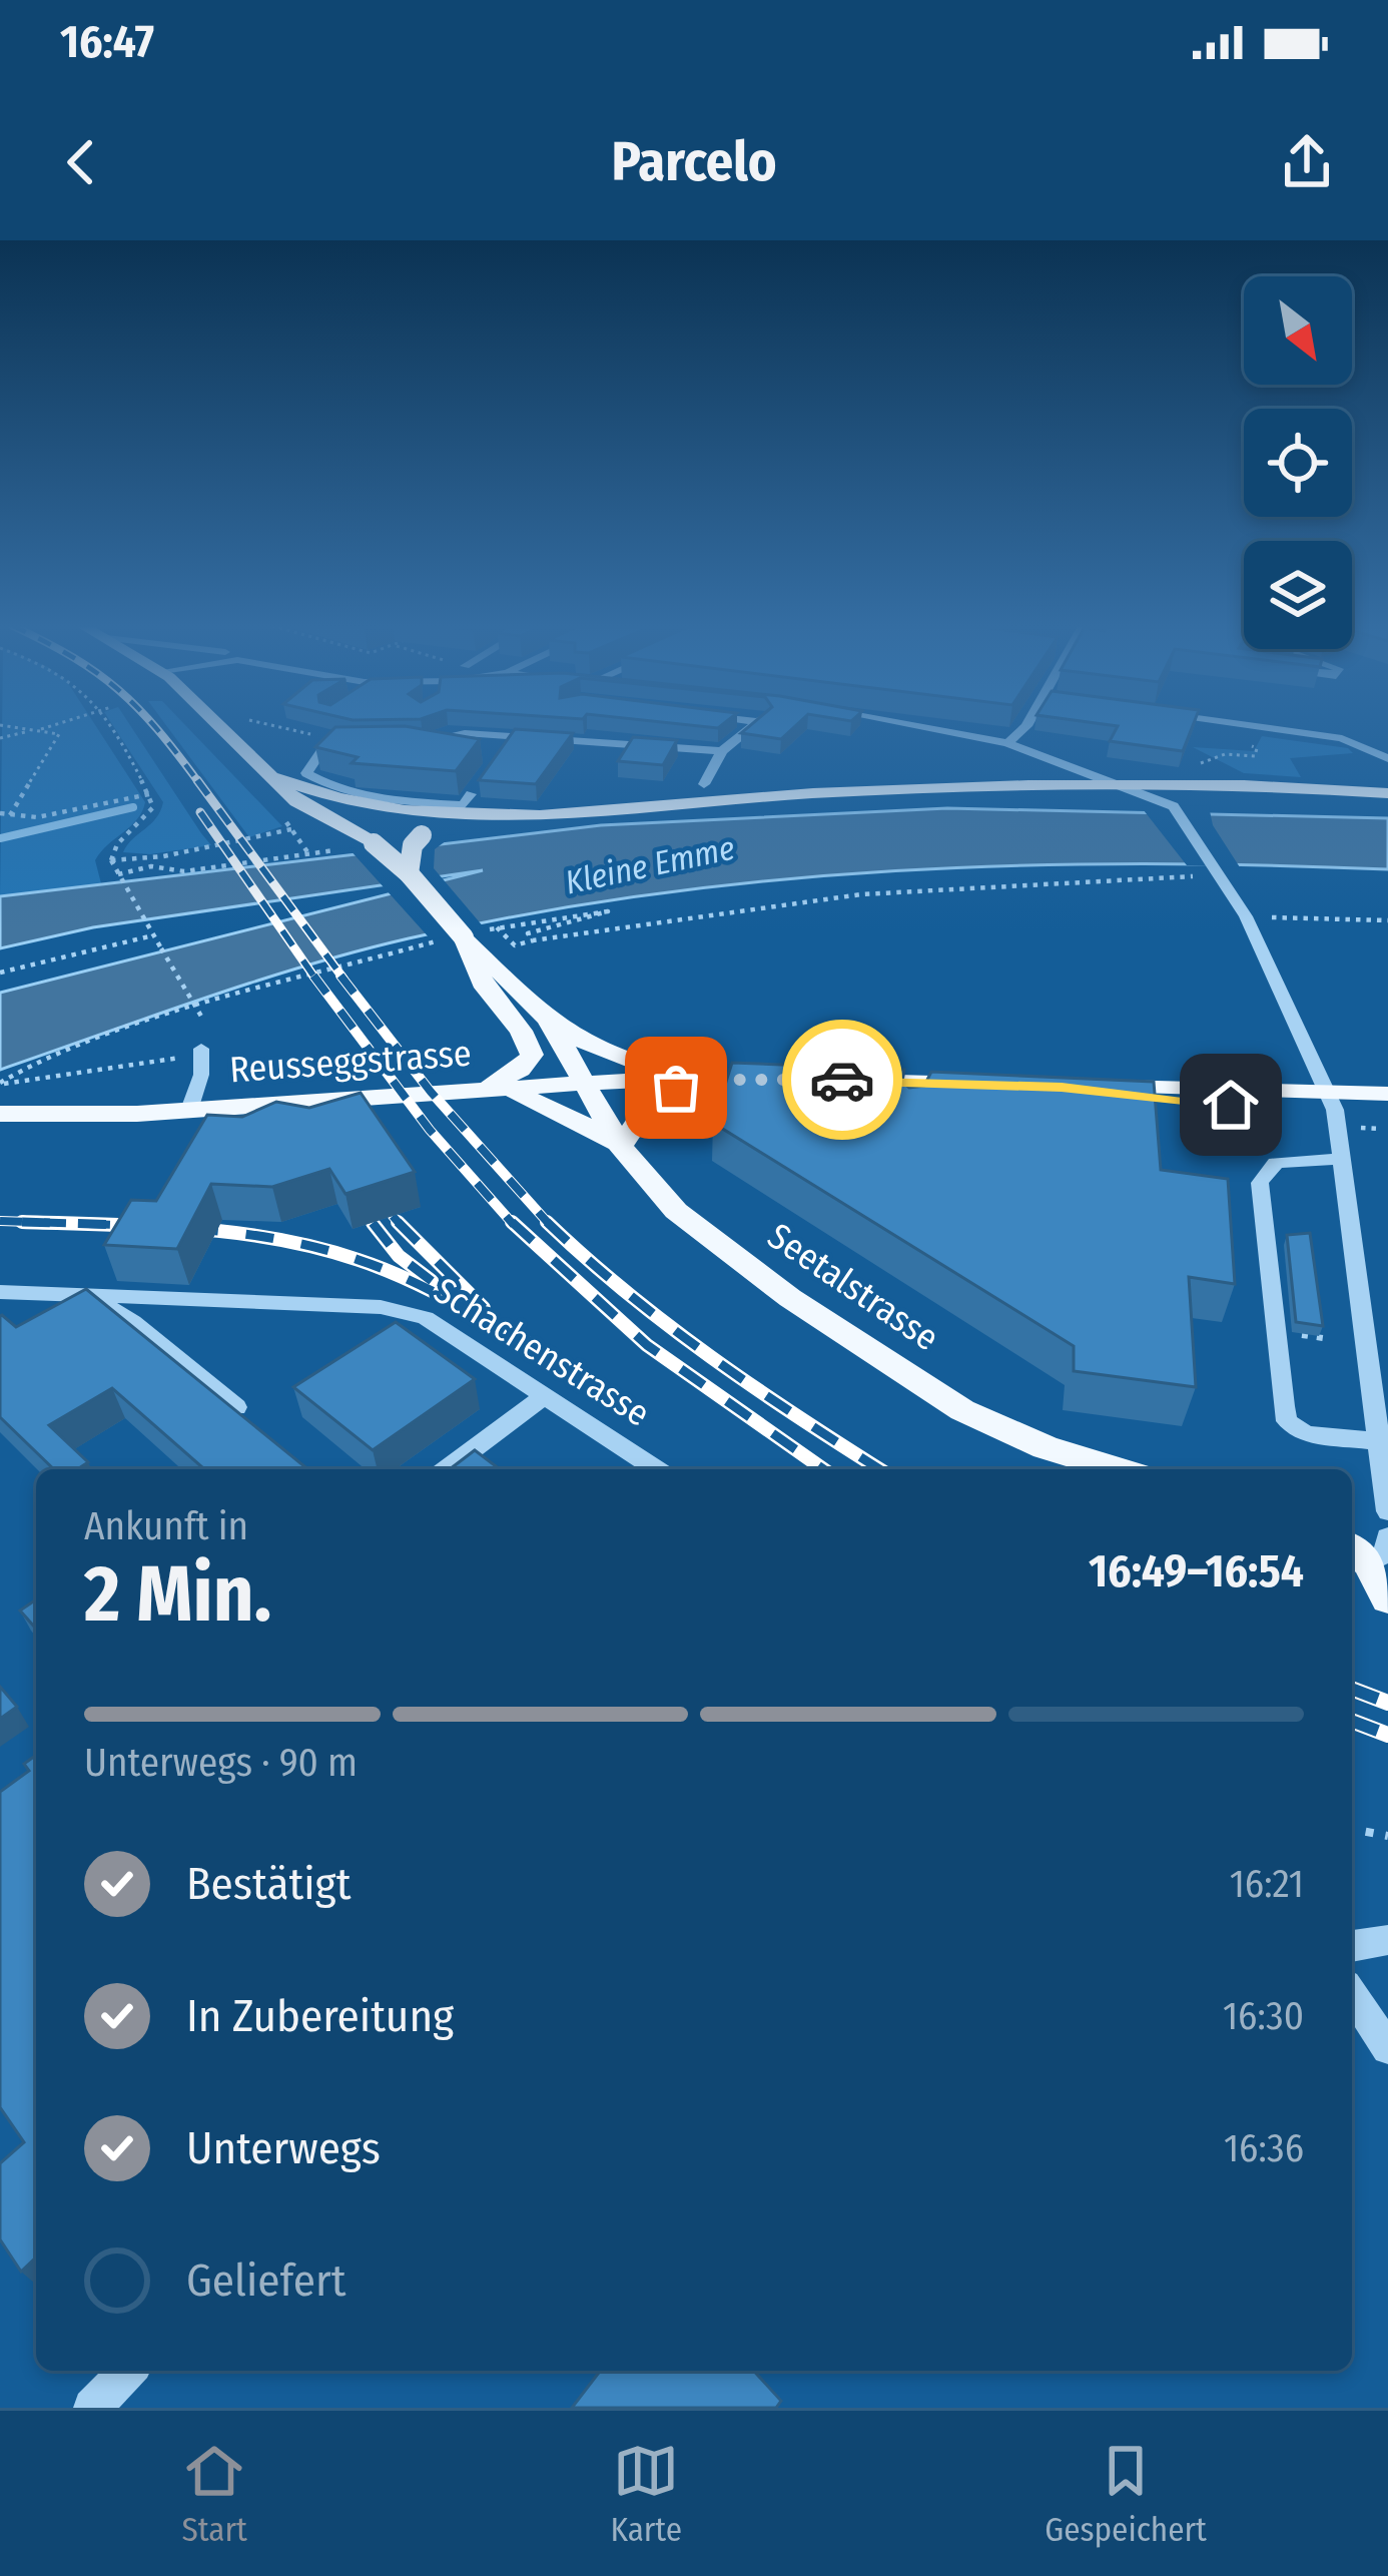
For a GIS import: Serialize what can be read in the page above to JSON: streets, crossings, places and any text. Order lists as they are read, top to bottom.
{
  "streets": {
    "main road": ["Reusseggstrasse", "Seetalstrasse"],
    "street": ["Schachenstrasse"]
  },
  "crossings": [
    ["Reusseggstrasse", "Seetalstrasse"]
  ],
  "water": ["Kleine Emme"],
  "north": "bottom right",
  "page": {
    "status": "16:47",
    "header": "Parcelo",
    "heading": ["2 Min.", "Ankunft in", "16:49–16:54"],
    "bar": "Unterwegs · 90 m",
    "list": [
      ["Bestätigt", "16:21"],
      ["In Zubereitung", "16:30"],
      ["Unterwegs", "16:36"],
      "Geliefert"
    ],
    "tabs": ["Start", "Karte", "Gespeichert"]
  }
}
